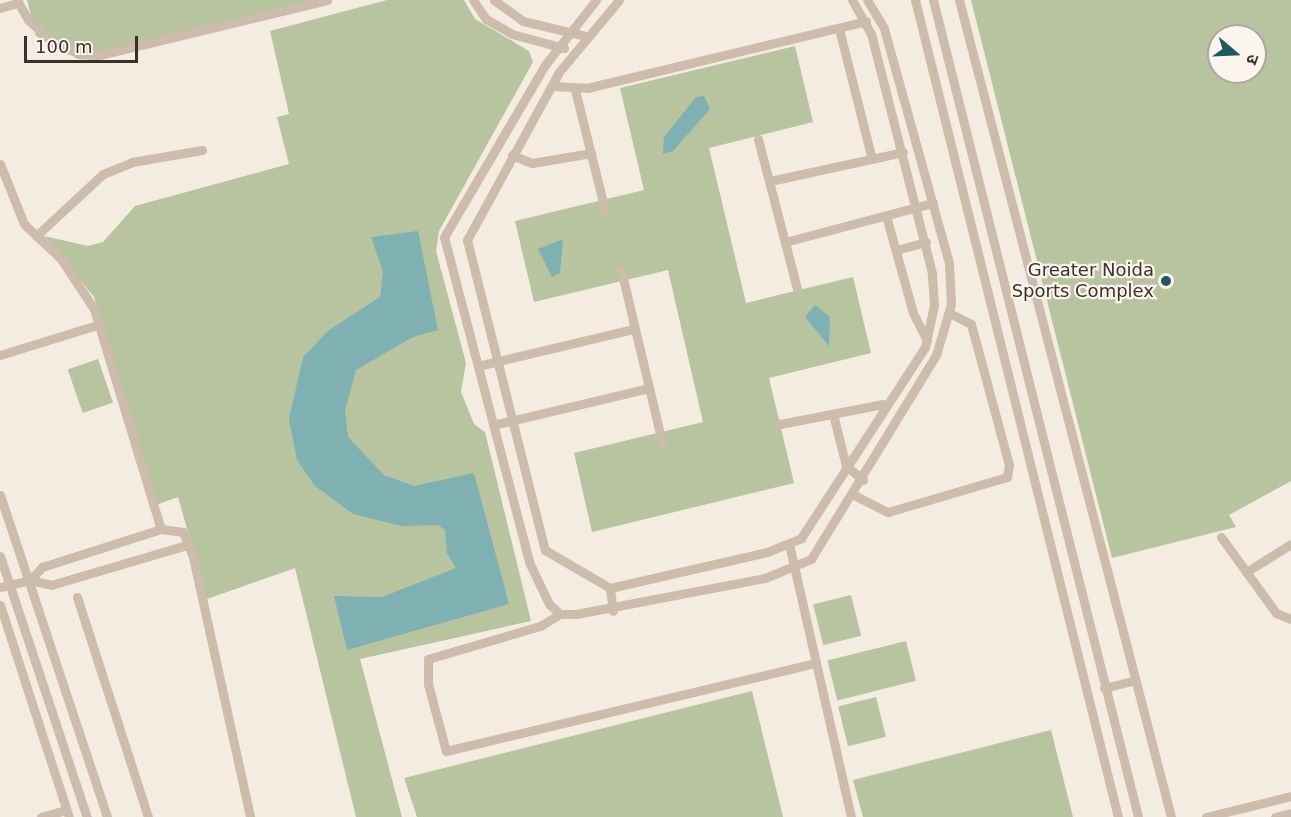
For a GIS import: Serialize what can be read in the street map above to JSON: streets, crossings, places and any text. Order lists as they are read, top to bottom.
{
  "places": ["Greater Noida Sports Complex"],
  "scale_bar": "100 m",
  "north": "right"
}
